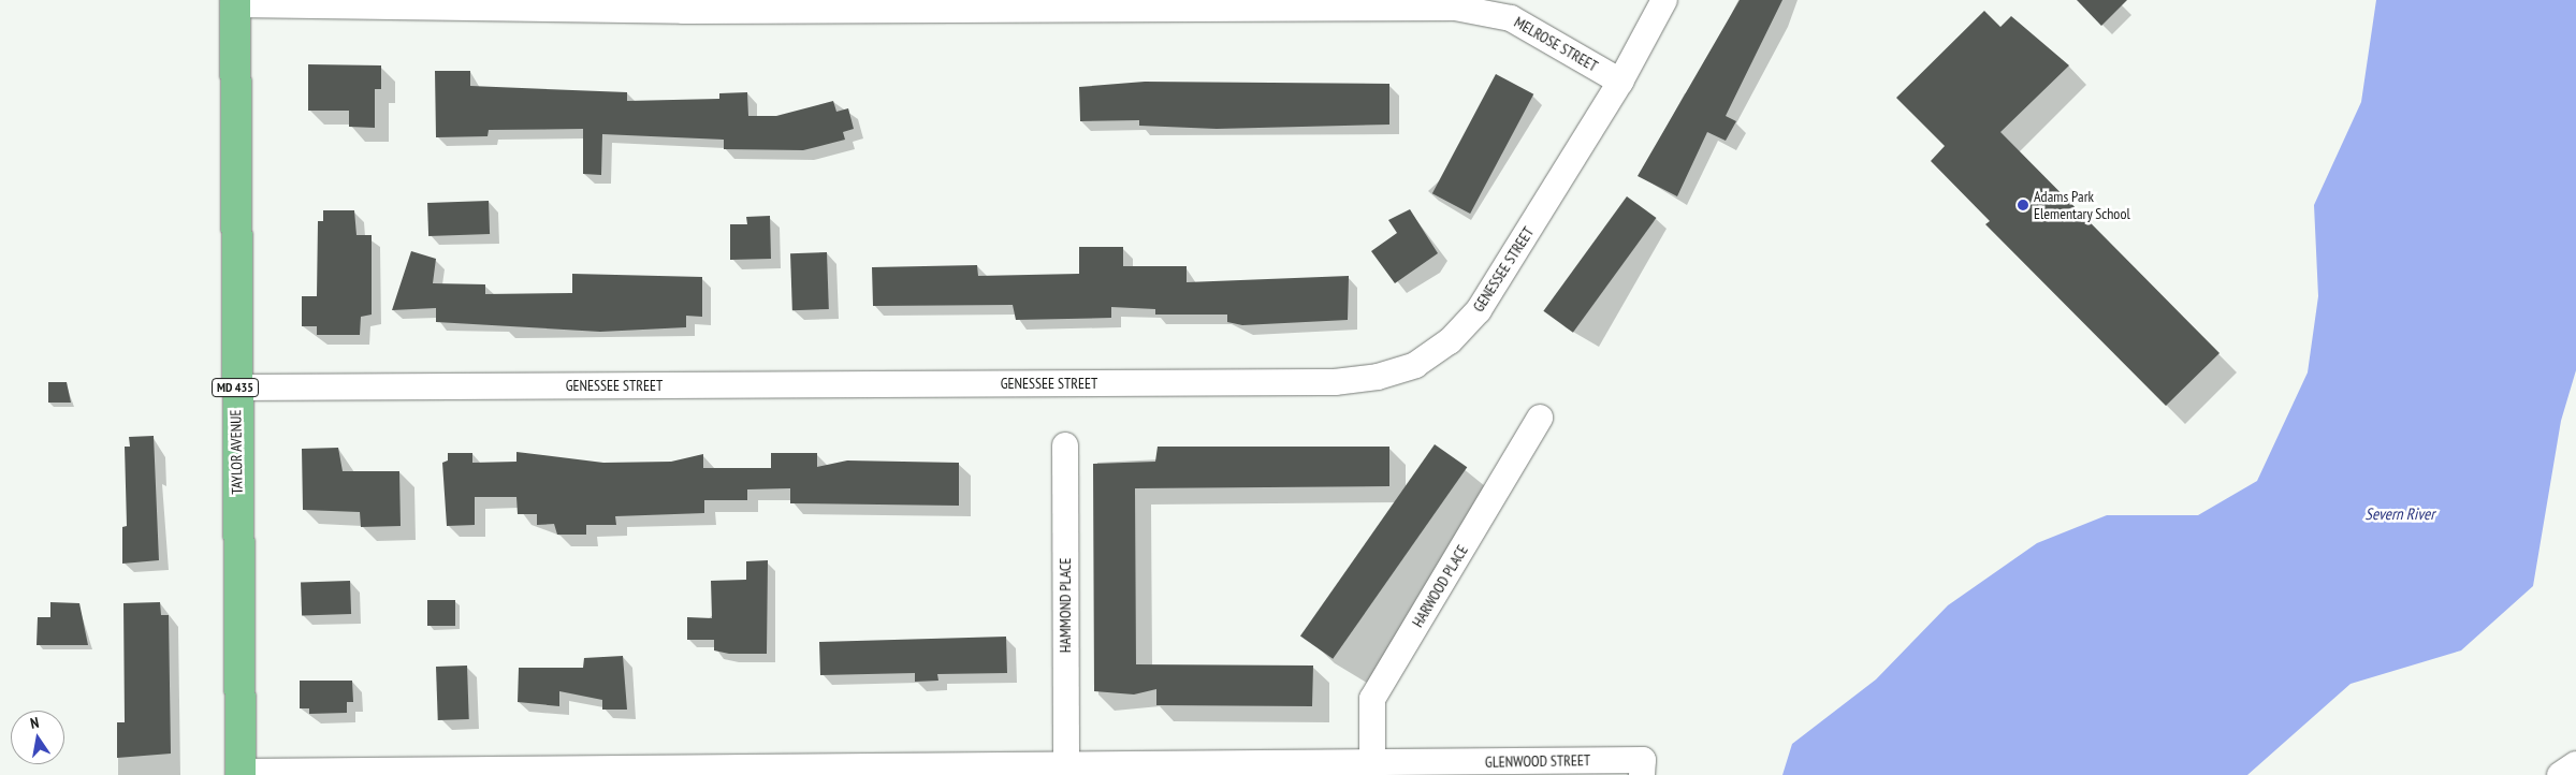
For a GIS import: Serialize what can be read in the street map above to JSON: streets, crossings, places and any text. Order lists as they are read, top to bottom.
{
  "streets": {
    "main road": ["MD 435", "TAYLOR AVENUE"],
    "street": [
      "MELROSE STREET",
      "GENESSEE STREET",
      "HARWOOD PLACE",
      "HAMMOND PLACE",
      "GLENWOOD STREET"
    ]
  },
  "crossings": [
    ["MELROSE STREET", "GENESSEE STREET"],
    ["MELROSE STREET", "TAYLOR AVENUE"],
    ["GENESSEE STREET", "TAYLOR AVENUE"],
    ["TAYLOR AVENUE", "GLENWOOD STREET"],
    ["HARWOOD PLACE", "GLENWOOD STREET"],
    ["HAMMOND PLACE", "GLENWOOD STREET"]
  ],
  "water": ["Severn River"],
  "places": ["Adams Park Elementary School"],
  "north": "top"
}
